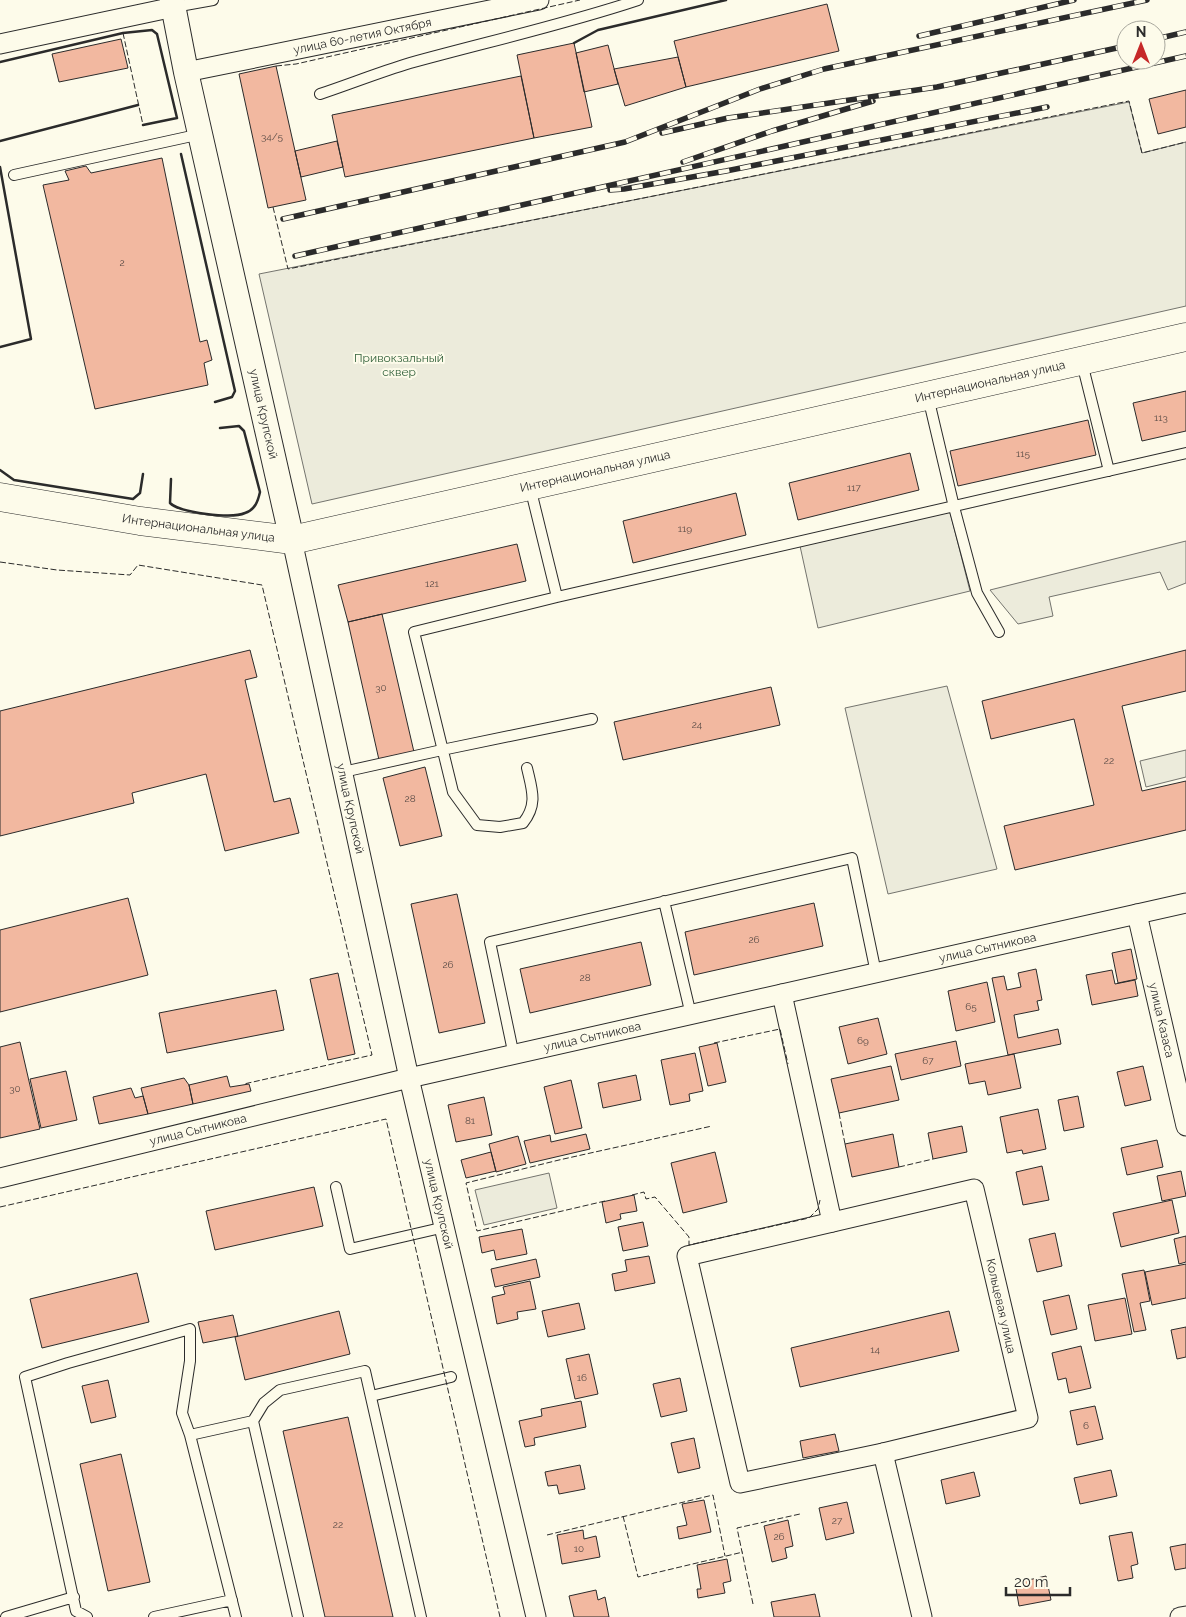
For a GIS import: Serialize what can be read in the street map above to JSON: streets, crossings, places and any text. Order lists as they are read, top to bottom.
{
  "streets": {
    "main road": ["Интернациональная улица"],
    "street": [
      "улица 60-летия Октября",
      "улица Крупской",
      "улица Сытникова",
      "улица Казаса",
      "Кольцевая улица"
    ]
  },
  "crossings": [
    ["улица 60-летия Октября", "улица Крупской"],
    ["Интернациональная улица", "улица Крупской"],
    ["улица Крупской", "улица Сытникова"],
    ["улица Сытникова", "улица Казаса"]
  ],
  "parks": ["Привокзальный сквер"],
  "house_numbers": [
    "34/5",
    "2",
    "113",
    "115",
    "117",
    "119",
    "121",
    "30",
    "24",
    "22",
    "28",
    "26",
    "26",
    "28",
    "65",
    "69",
    "67",
    "30",
    "81",
    "14",
    "16",
    "6",
    "27",
    "22",
    "26",
    "10"
  ],
  "scale_bar": "20 m",
  "north": "top"
}
